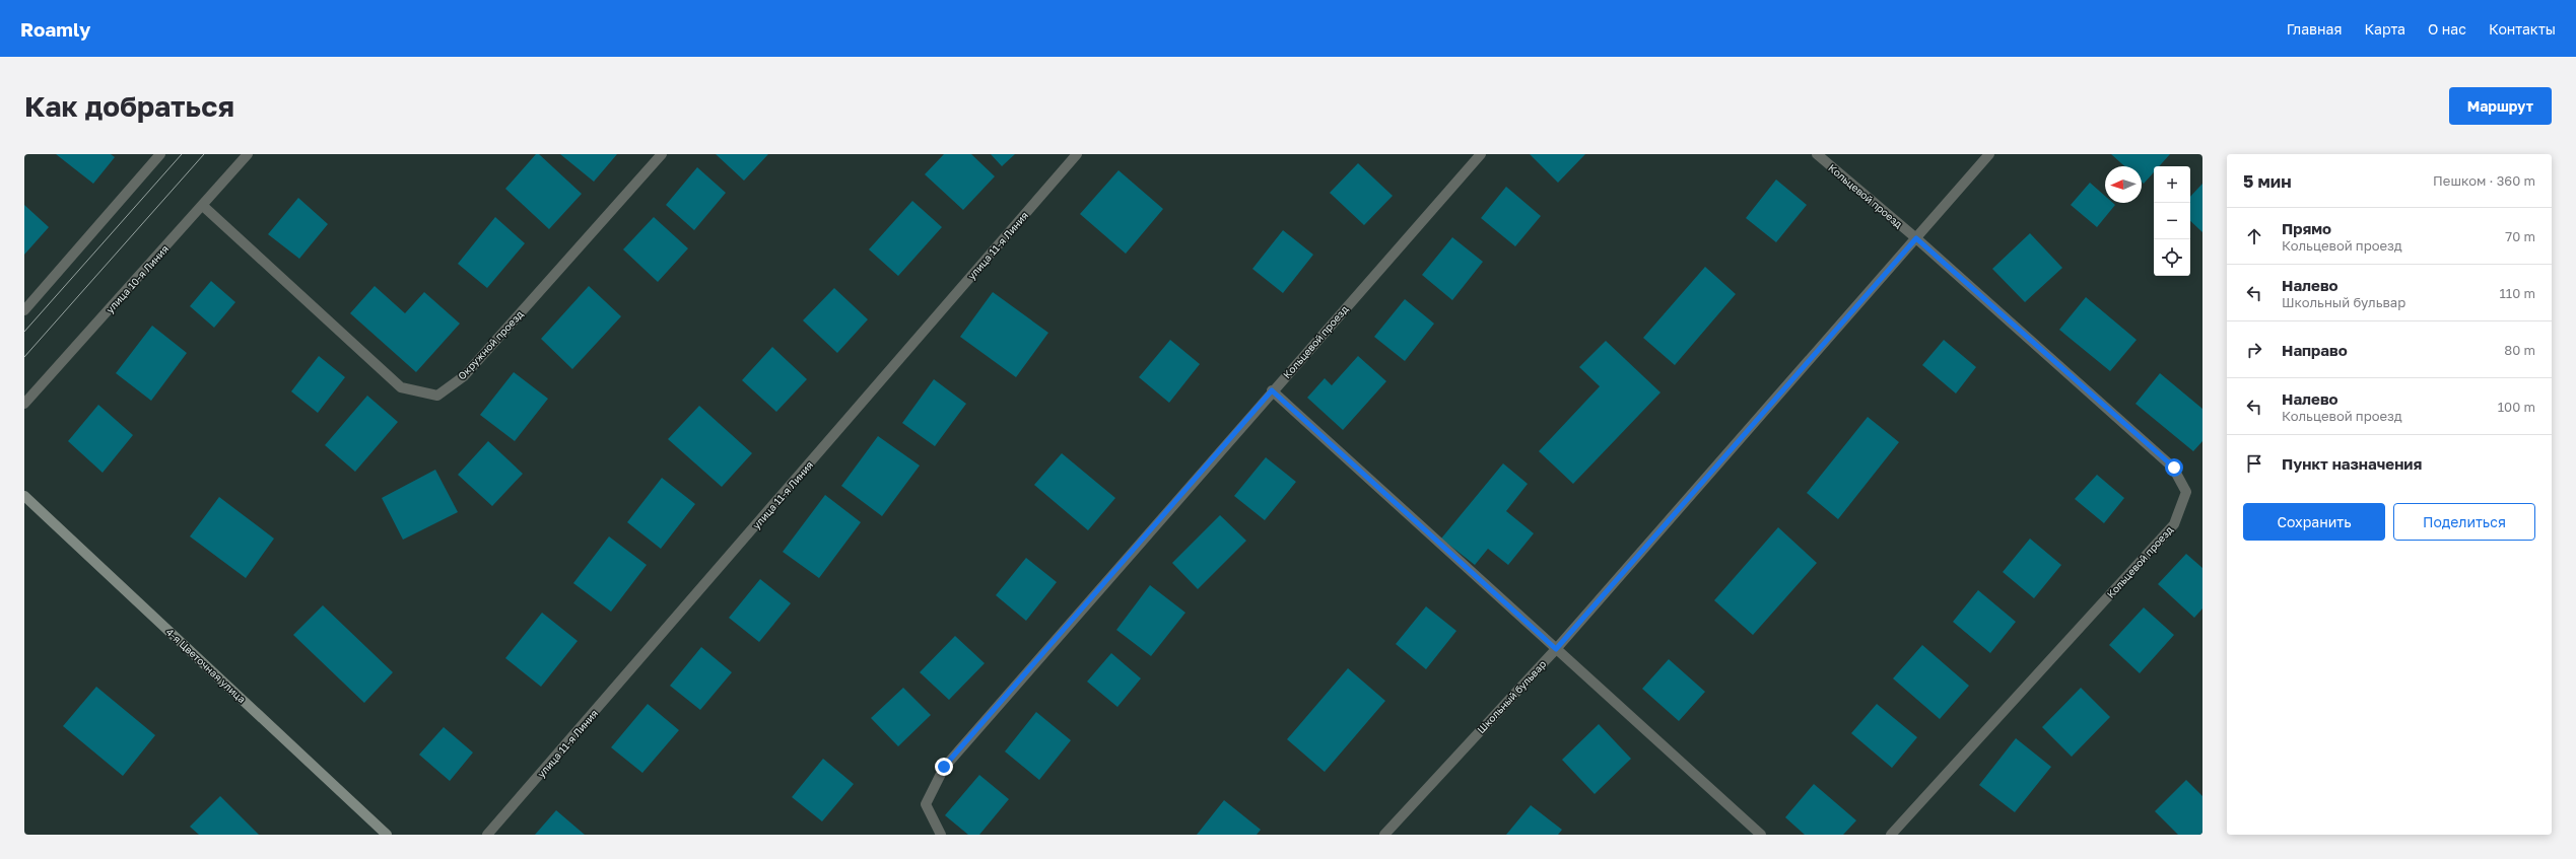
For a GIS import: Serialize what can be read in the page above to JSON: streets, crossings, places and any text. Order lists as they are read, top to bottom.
{
  "streets": {
    "street": ["4-я Цветочная улица"],
    "lane": [
      "Кольцевой проезд",
      "улица 11-я Линия",
      "улица 10-я Линия",
      "Окружной проезд",
      "Школьный бульвар"
    ]
  },
  "crossings": [
    ["Кольцевой проезд", "Школьный бульвар"],
    ["улица 10-я Линия", "Окружной проезд"]
  ],
  "north": "left",
  "page": {
    "header": "Roamly",
    "nav": [
      "Главная",
      "Карта",
      "О нас",
      "Контакты"
    ],
    "buttons": [
      "Маршрут",
      ["Сохранить", "Поделиться"]
    ],
    "title": "Как добраться",
    "heading": ["5 мин", "Пешком · 360 m"],
    "map_buttons": ["+", "−"],
    "list": [
      ["Прямо", "Кольцевой проезд", "70 m"],
      ["Налево", "Школьный бульвар", "110 m"],
      ["Направо", "80 m"],
      ["Налево", "Кольцевой проезд", "100 m"],
      "Пункт назначения"
    ]
  }
}
